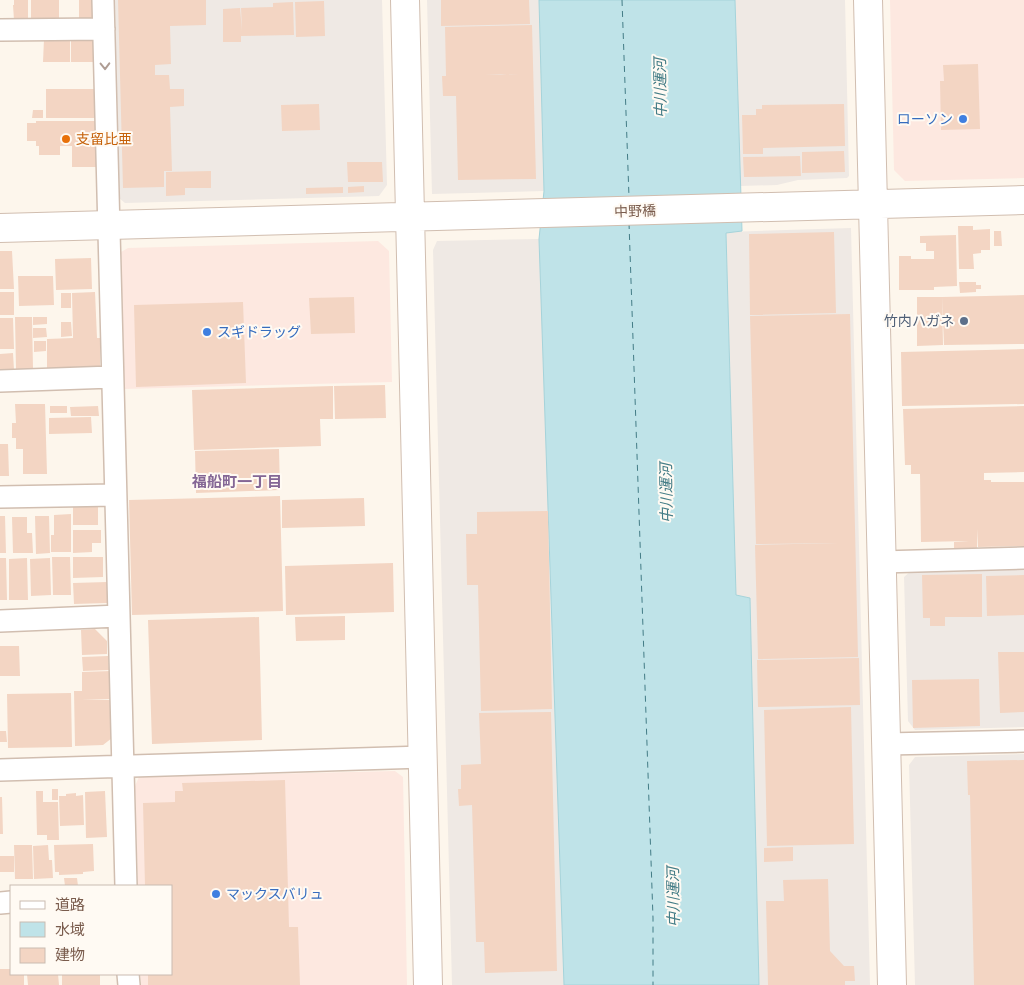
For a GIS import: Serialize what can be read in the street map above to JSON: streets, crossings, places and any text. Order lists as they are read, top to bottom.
{
  "streets": {
    "street": ["中野橋"]
  },
  "districts": ["福船町一丁目"],
  "water": ["中川運河"],
  "places": [
    "ローソン",
    "支留比亜",
    "竹内ハガネ",
    "スギドラッグ",
    "マックスバリュ"
  ],
  "legend": ["道路", "水域", "建物"]
}
